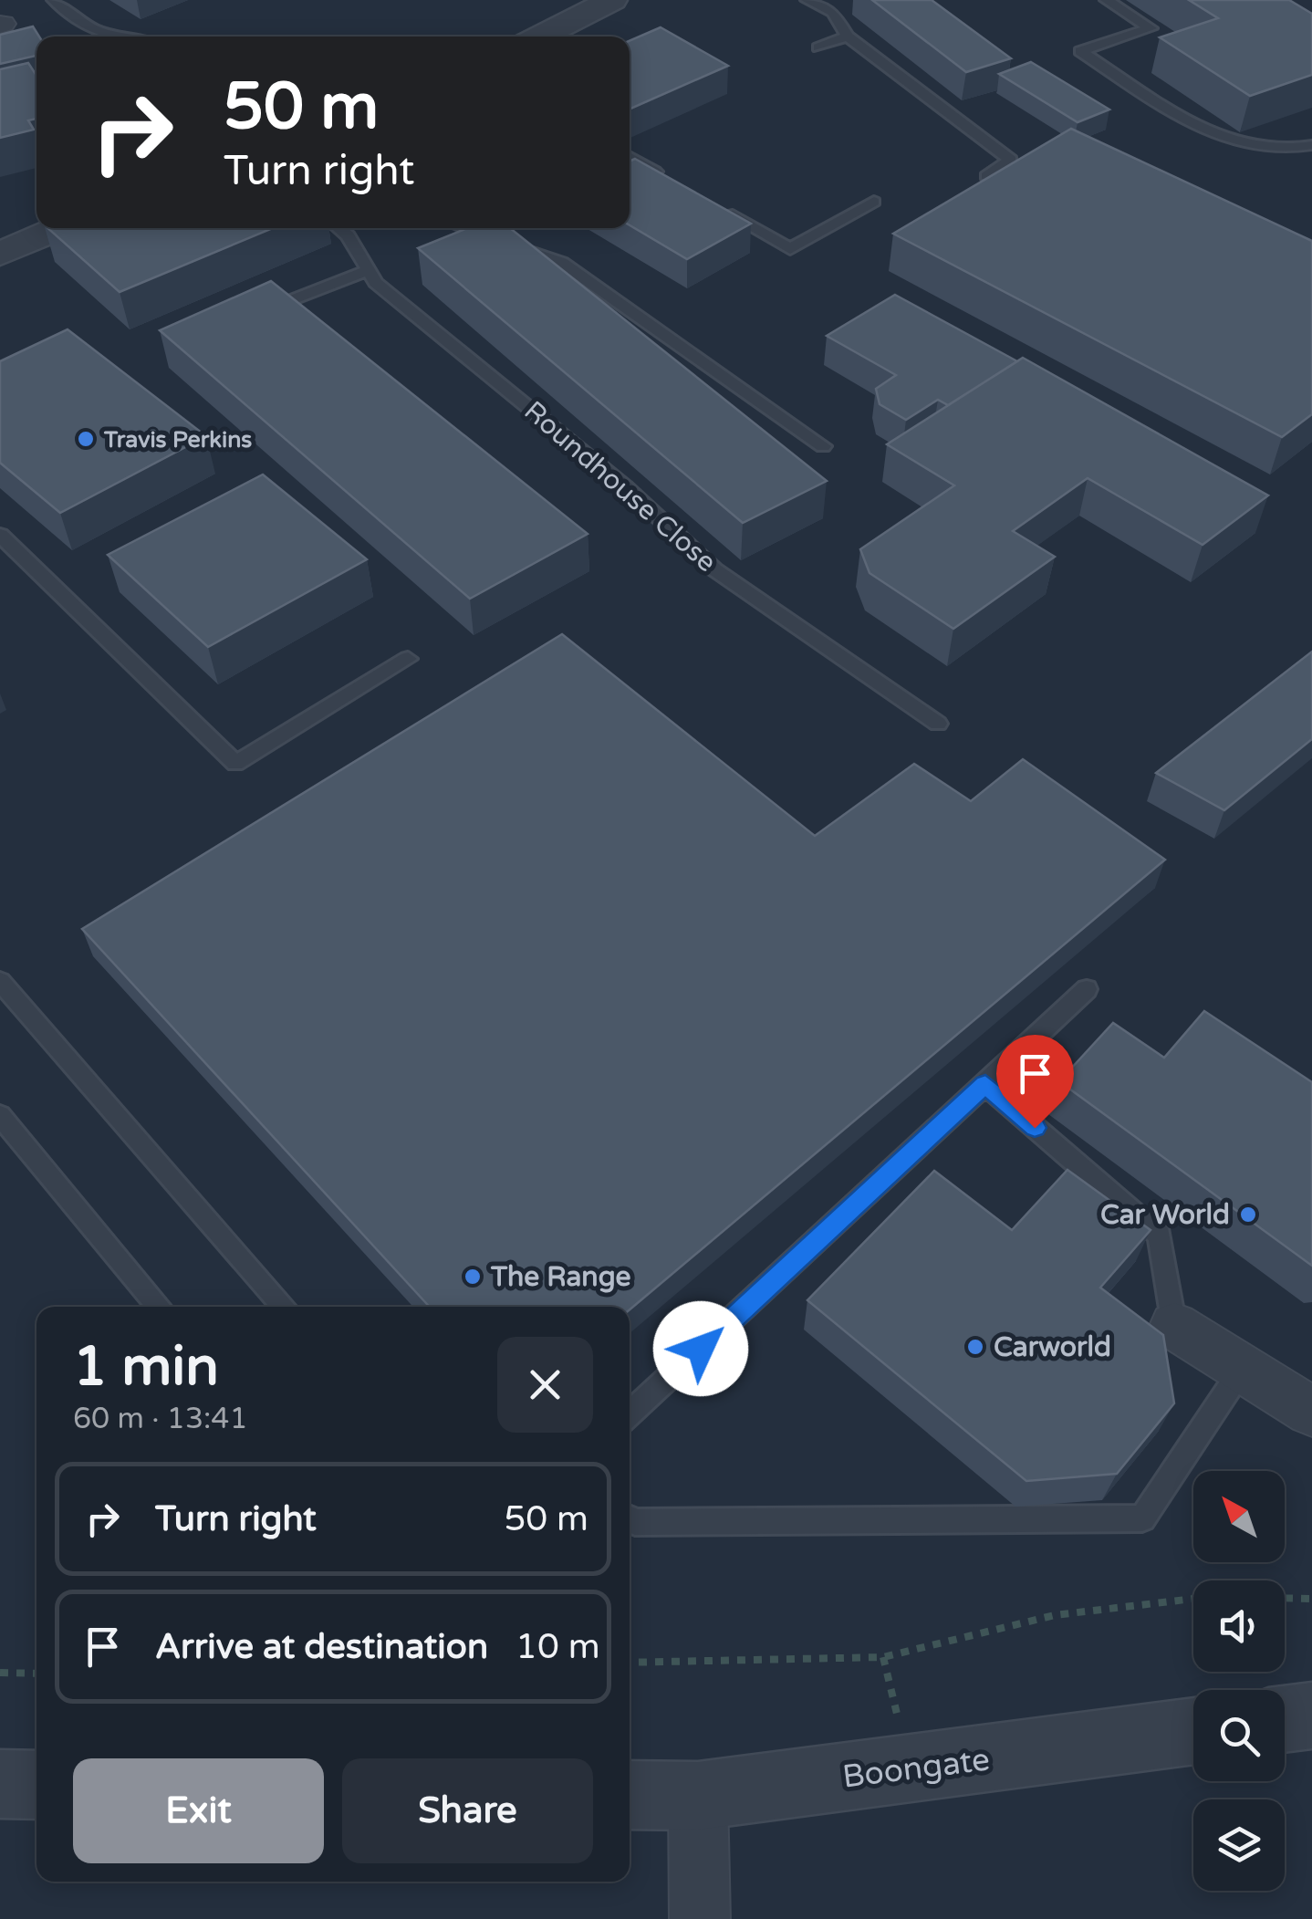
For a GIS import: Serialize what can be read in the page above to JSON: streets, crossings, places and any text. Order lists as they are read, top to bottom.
{
  "streets": {
    "street": ["Boongate"],
    "lane": ["Roundhouse Close"]
  },
  "places": [
    "Travis Perkins",
    "Car World",
    "The Range",
    "Carworld"
  ],
  "north": "top left",
  "page": {
    "turn": ["50 m", "Turn right"],
    "heading": ["1 min", "60 m · 13:41"],
    "list": [
      {
        "name": "Turn right",
        "value": "50 m"
      },
      {
        "name": "Arrive at destination",
        "value": "10 m"
      }
    ],
    "buttons": ["Exit", "Share"]
  }
}
